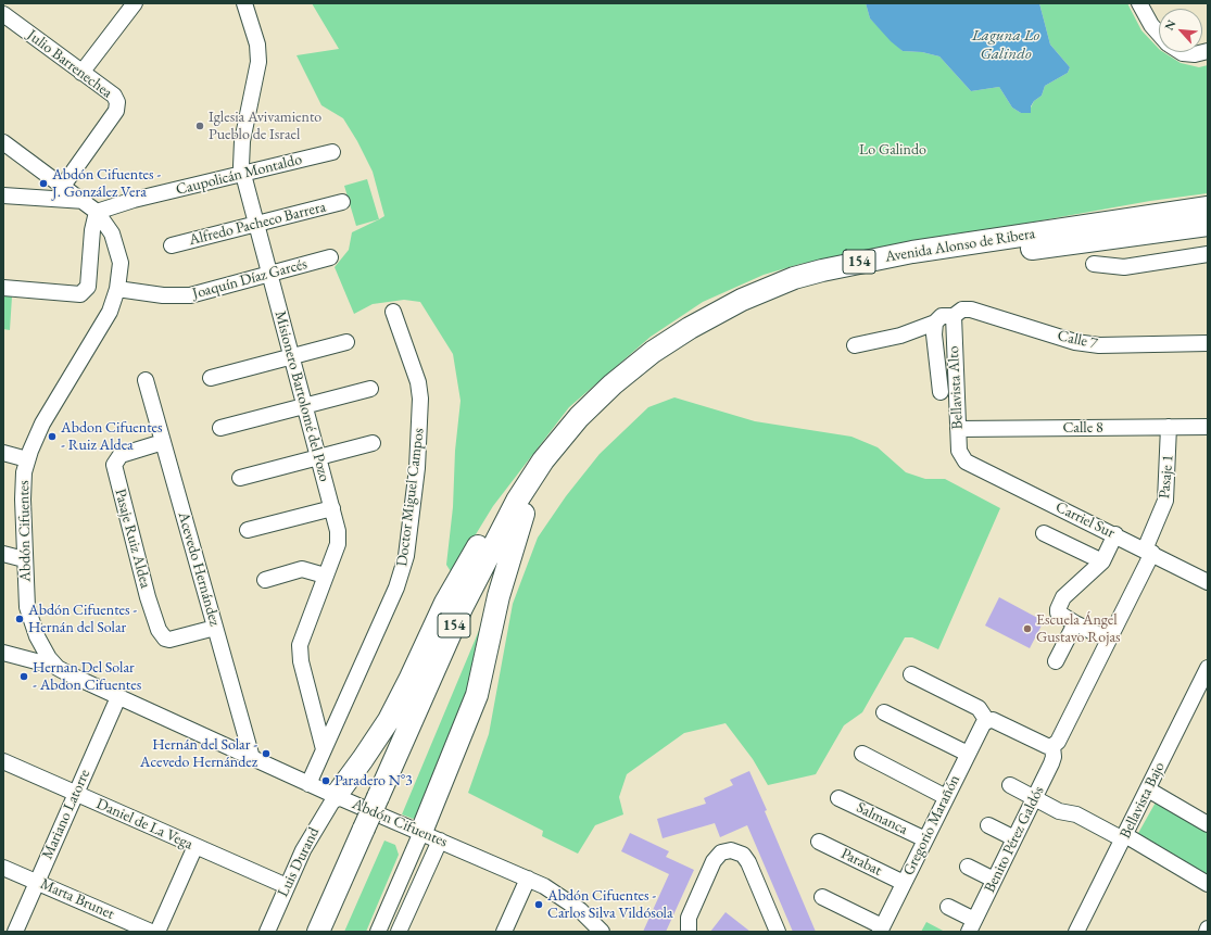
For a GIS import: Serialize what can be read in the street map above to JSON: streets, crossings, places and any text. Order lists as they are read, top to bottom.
{
  "streets": {
    "highway": ["Avenida Alonso de Ribera", "154"],
    "street": [
      "Julio Barrenechea",
      "Caupolicán Montaldo",
      "Alfredo Pacheco Barrera",
      "Joaquín Díaz Garcés",
      "Calle 7",
      "Bellavista Alto",
      "Misionero Bartolomé del Pozo",
      "Calle 8",
      "Pasaje 1",
      "Doctor Miguel Campos",
      "Carriel Sur",
      "Abdón Cifuentes",
      "Pasaje Ruiz Aldea",
      "Acevedo Hernández",
      "Bellavista Bajo",
      "Mariano Latorre",
      "Salmanca",
      "Daniel de La Vega",
      "Gregorio Marañón",
      "Benito Pérez Galdós",
      "Luis Durand",
      "Parabat",
      "Marta Brunet"
    ]
  },
  "crossings": [
    ["Julio Barrenechea", "Abdón Cifuentes"],
    ["Caupolicán Montaldo", "Misionero Bartolomé del Pozo"],
    ["Caupolicán Montaldo", "Abdón Cifuentes"],
    ["Alfredo Pacheco Barrera", "Misionero Bartolomé del Pozo"],
    ["Joaquín Díaz Garcés", "Misionero Bartolomé del Pozo"],
    ["Joaquín Díaz Garcés", "Abdón Cifuentes"],
    ["Calle 7", "Bellavista Alto"],
    ["Bellavista Alto", "Calle 8"],
    ["Bellavista Alto", "Carriel Sur"],
    ["Misionero Bartolomé del Pozo", "Doctor Miguel Campos"],
    ["Calle 8", "Pasaje 1"],
    ["Pasaje 1", "Carriel Sur"],
    ["Pasaje 1", "Benito Pérez Galdós"],
    ["Abdón Cifuentes", "Acevedo Hernández"],
    ["Abdón Cifuentes", "Mariano Latorre"],
    ["Abdón Cifuentes", "Luis Durand"],
    ["Pasaje Ruiz Aldea", "Acevedo Hernández"],
    ["Mariano Latorre", "Daniel de La Vega"],
    ["Mariano Latorre", "Marta Brunet"],
    ["Salmanca", "Gregorio Marañón"],
    ["Daniel de La Vega", "Luis Durand"],
    ["Gregorio Marañón", "Parabat"]
  ],
  "water": ["Laguna Lo Galindo"],
  "parks": ["Lo Galindo"],
  "places": [
    "Iglesia Avivamiento Pueblo de Israel",
    "Abdón Cifuentes - J. González Vera",
    "Abdon Cifuentes - Ruiz Aldea",
    "Abdón Cifuentes - Hernán del Solar",
    "Escuela Ángel Gustavo Rojas",
    "Hernan Del Solar - Abdon Cifuentes",
    "Hernán del Solar - Acevedo Hernández",
    "Paradero N°3",
    "Abdón Cifuentes - Carlos Silva Vildósola"
  ],
  "north": "top left"
}
